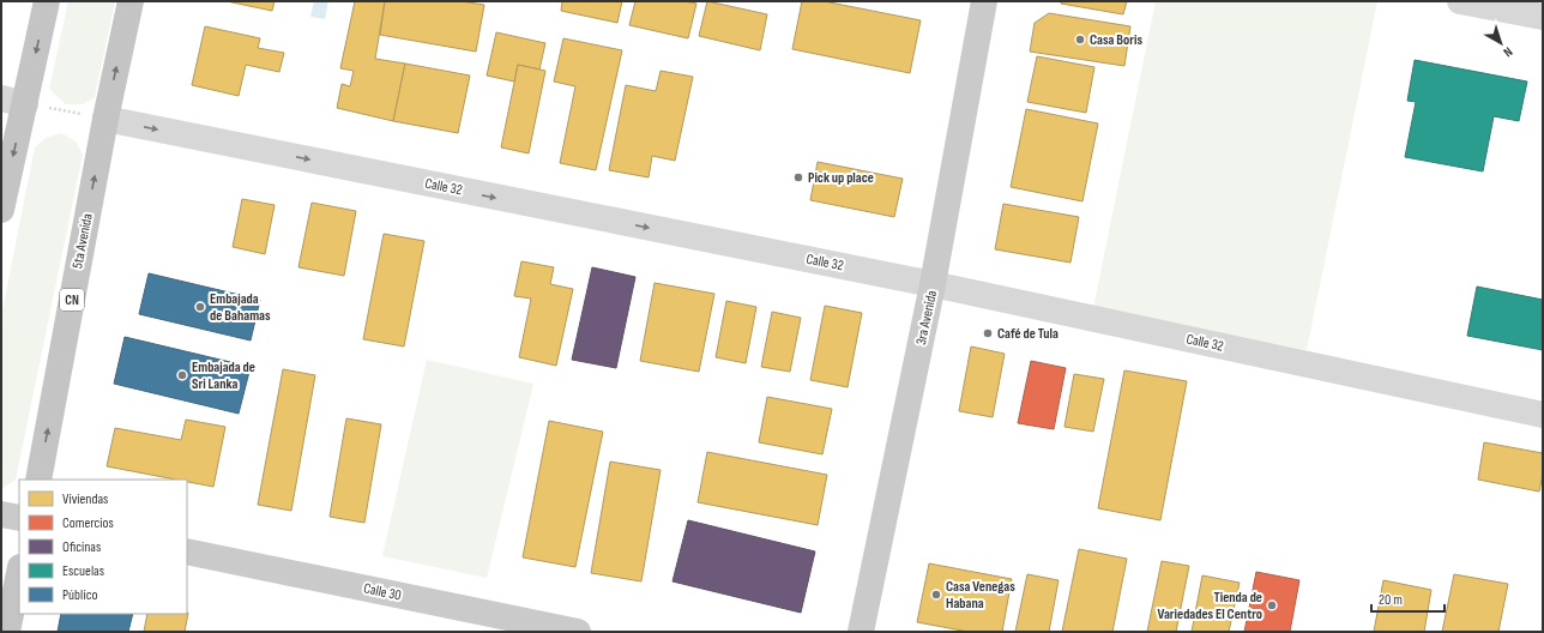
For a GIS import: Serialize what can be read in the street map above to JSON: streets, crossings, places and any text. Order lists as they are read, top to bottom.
{
  "streets": {
    "highway": ["5ta Avenida", "CN"],
    "main road": ["3ra Avenida", "Calle 30"],
    "street": ["Calle 32"]
  },
  "crossings": [
    ["Calle 32", "5ta Avenida"],
    ["Calle 32", "3ra Avenida"]
  ],
  "one_way": ["Calle 32"],
  "places": [
    "Casa Boris",
    "Pick up place",
    "Embajada de Bahamas",
    "Café de Tula",
    "Embajada de Sri Lanka",
    "Casa Venegas Habana",
    "Tienda de Variedades El Centro"
  ],
  "legend": [
    "Viviendas",
    "Comercios",
    "Oficinas",
    "Escuelas",
    "Público"
  ],
  "scale_bar": "20 m",
  "north": "bottom right"
}
